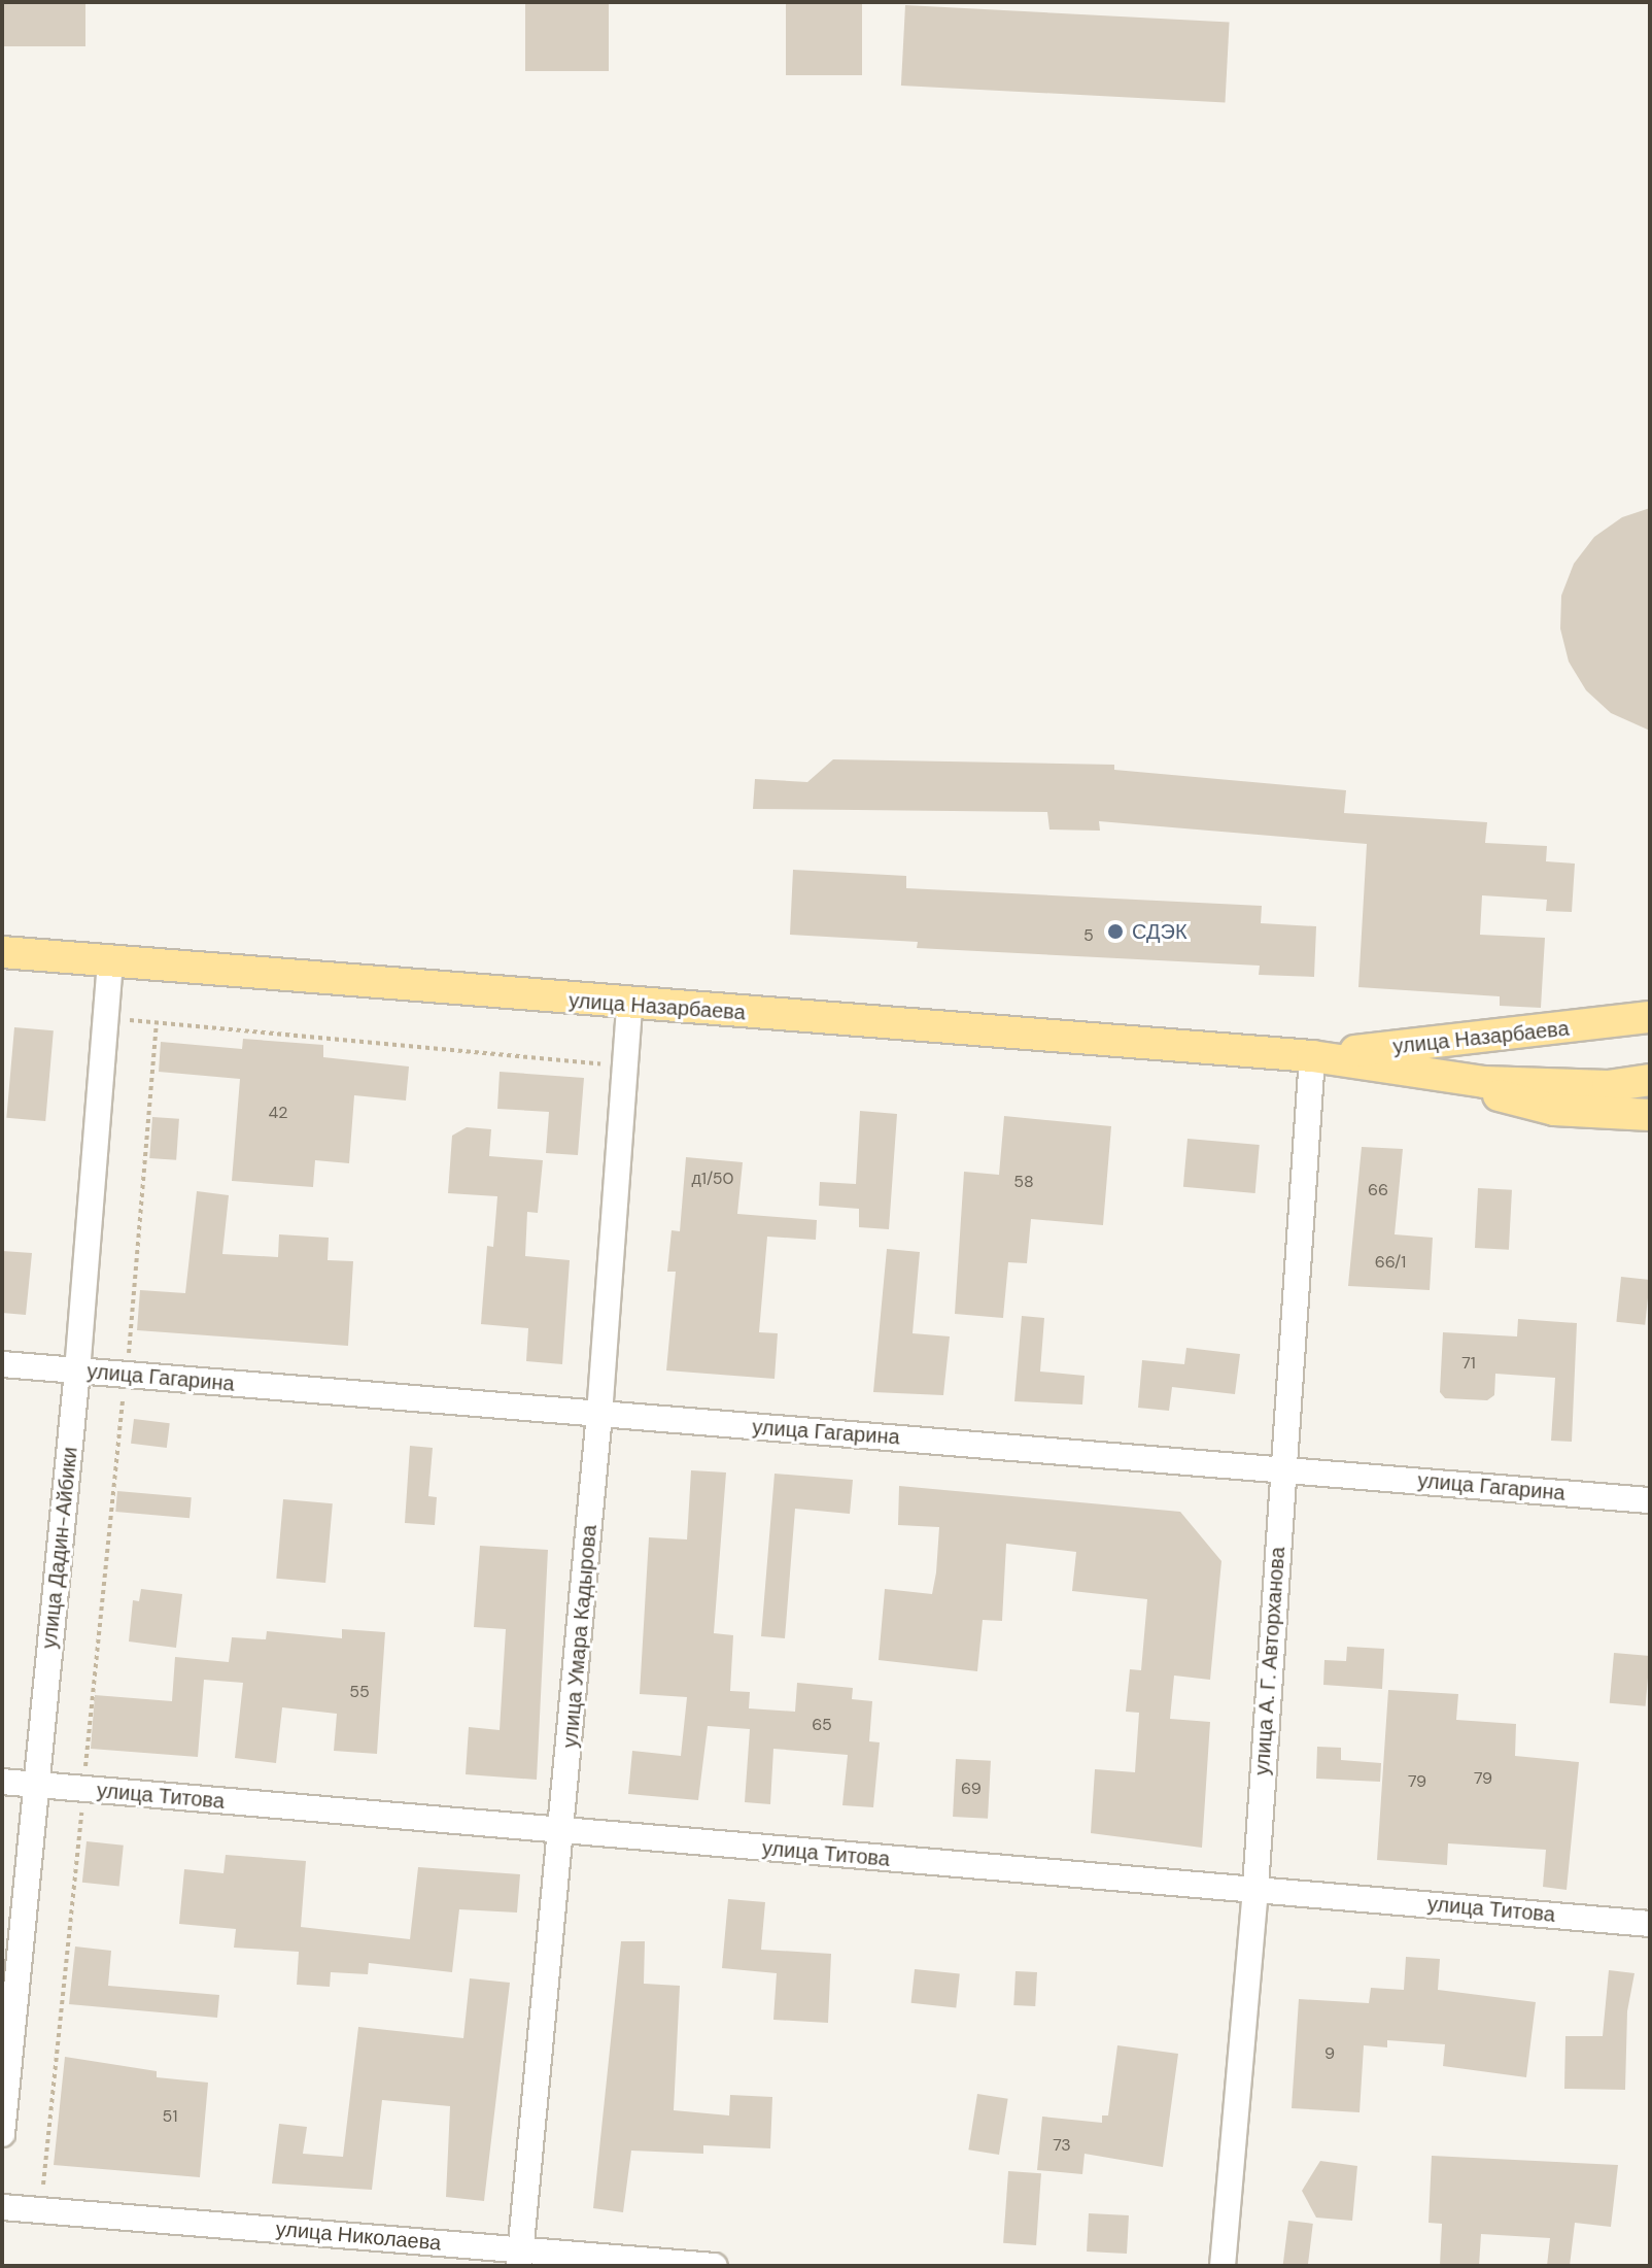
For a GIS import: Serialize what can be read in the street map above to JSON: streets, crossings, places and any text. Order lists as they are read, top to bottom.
{
  "streets": {
    "main road": ["улица Назарбаева"],
    "street": [
      "улица Гагарина",
      "улица Дадин-Айбики",
      "улица Умара Кадырова",
      "улица А. Г. Авторханова",
      "улица Титова",
      "улица Николаева"
    ]
  },
  "crossings": [
    ["улица Назарбаева", "улица Дадин-Айбики"],
    ["улица Назарбаева", "улица Умара Кадырова"],
    ["улица Назарбаева", "улица А. Г. Авторханова"],
    ["улица Гагарина", "улица Дадин-Айбики"],
    ["улица Гагарина", "улица Умара Кадырова"],
    ["улица Гагарина", "улица А. Г. Авторханова"],
    ["улица Дадин-Айбики", "улица Титова"],
    ["улица Умара Кадырова", "улица Титова"],
    ["улица Умара Кадырова", "улица Николаева"],
    ["улица А. Г. Авторханова", "улица Титова"]
  ],
  "places": ["СДЭК"],
  "house_numbers": [
    "5",
    "42",
    "д1/50",
    "58",
    "66",
    "66/1",
    "71",
    "55",
    "65",
    "79",
    "79",
    "69",
    "9",
    "51",
    "73"
  ]
}
